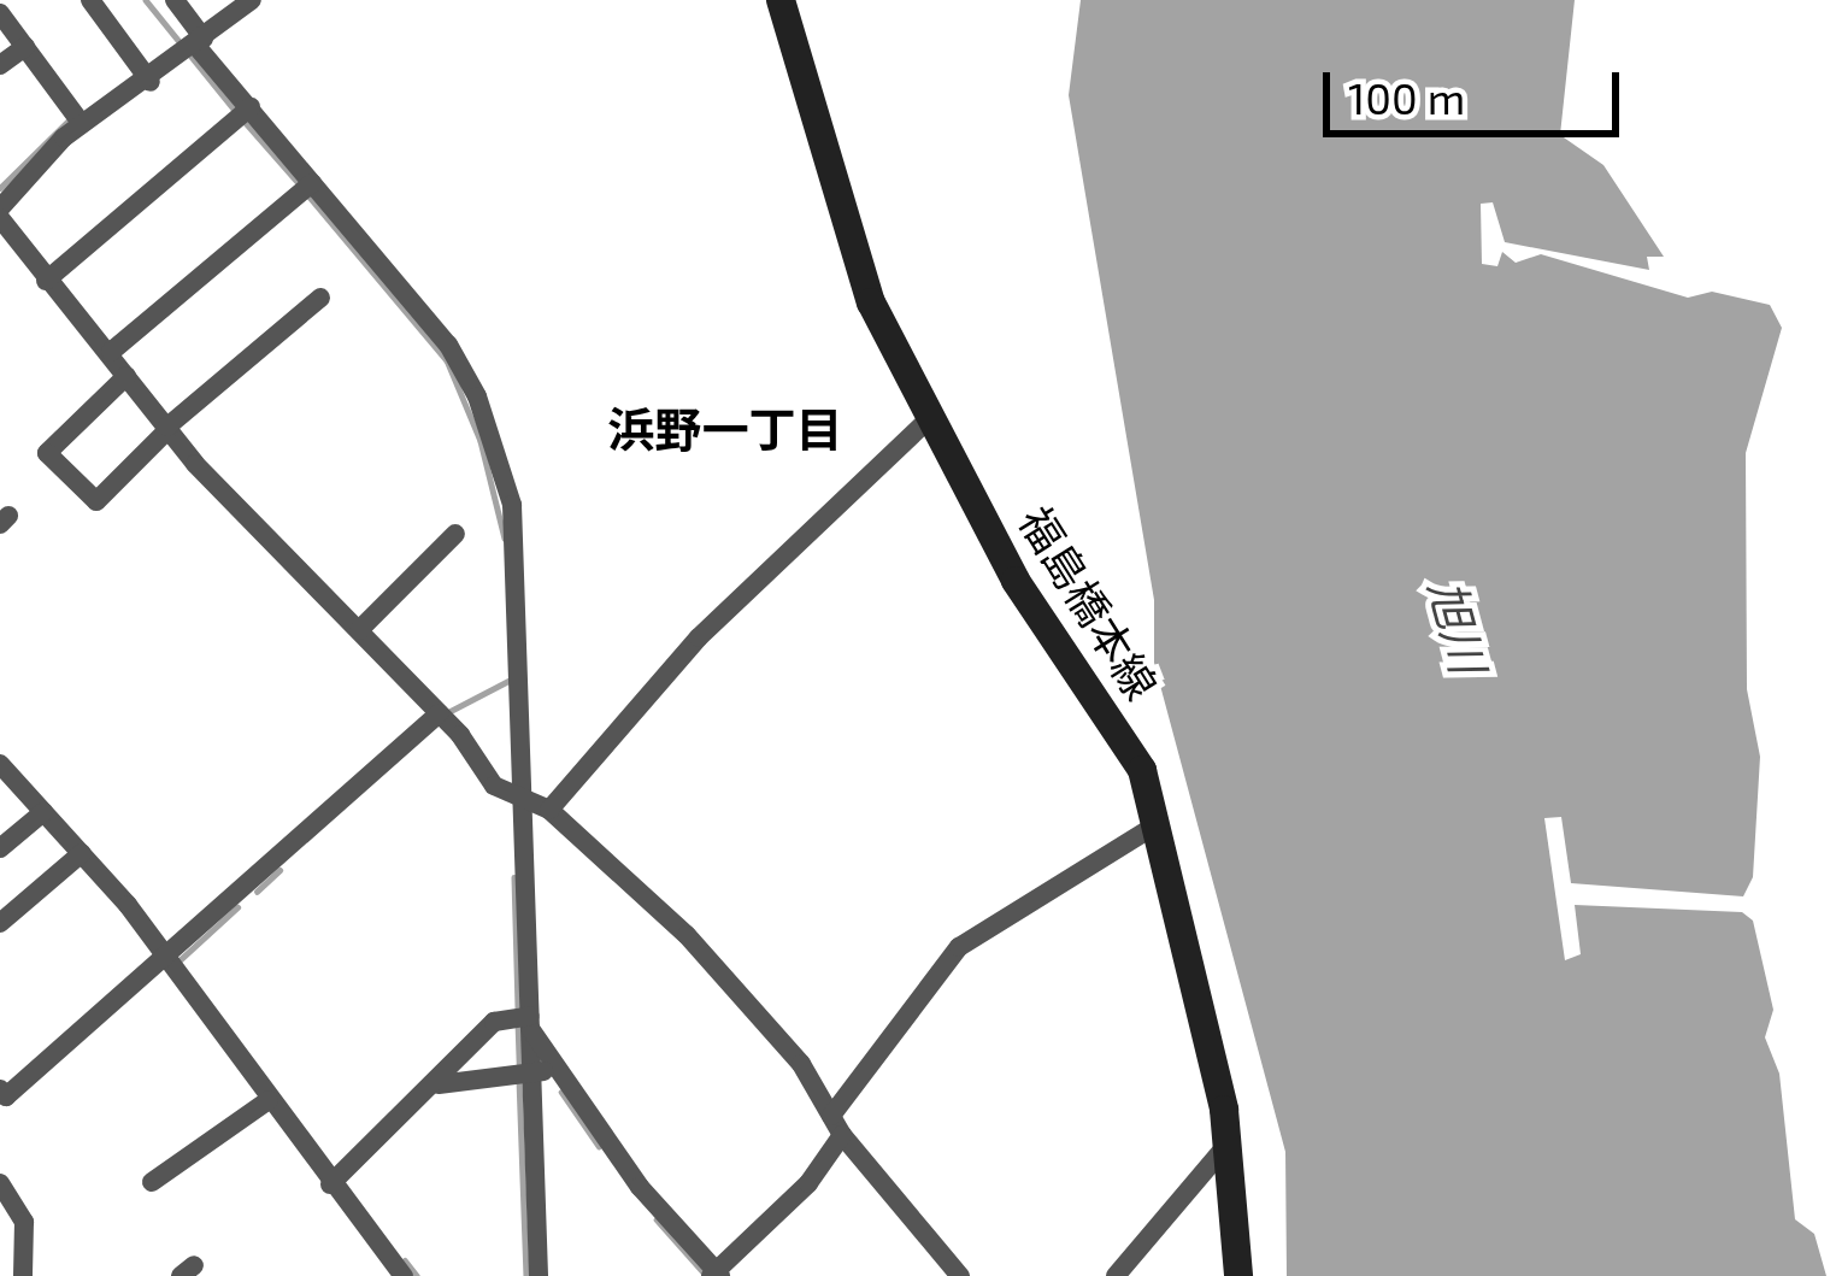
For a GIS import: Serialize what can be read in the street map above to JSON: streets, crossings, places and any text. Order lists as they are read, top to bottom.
{
  "streets": {
    "main road": ["福島橋本線"]
  },
  "districts": ["浜野一丁目"],
  "water": ["旭川"],
  "scale_bar": "100 m"
}
